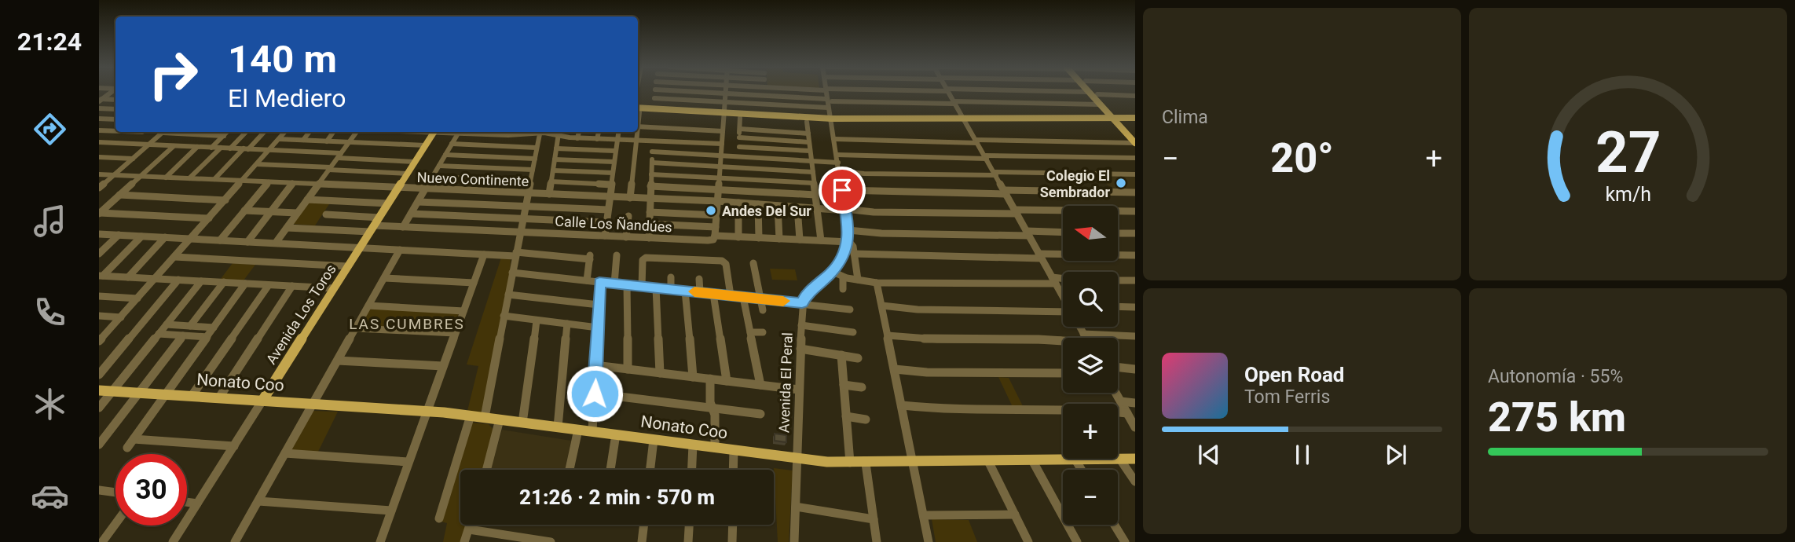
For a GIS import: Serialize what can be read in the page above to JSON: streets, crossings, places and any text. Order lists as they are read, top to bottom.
{
  "streets": {
    "main road": ["Avenida Los Toros", "Nonato Coo"],
    "street": ["Nuevo Continente", "Calle Los Ñandúes", "Avenida El Peral"]
  },
  "crossings": [
    ["Nuevo Continente", "Avenida Los Toros"],
    ["Calle Los Ñandúes", "Avenida Los Toros"],
    ["Avenida Los Toros", "Nonato Coo"],
    ["Nonato Coo", "Avenida El Peral"]
  ],
  "districts": ["LAS CUMBRES"],
  "places": ["Colegio El Sembrador", "Andes Del Sur"],
  "north": "left",
  "page": {
    "tabs": "21:24",
    "tile": [
      "Clima",
      ["Autonomía · 55%", "275 km"]
    ],
    "turn": ["140 m", "El Mediero"],
    "heat": ["−", "20°", "+"],
    "map_buttons": ["+", "−"],
    "song": ["Open Road", "Tom Ferris"],
    "limit": "30",
    "trip": "21:26 · 2 min · 570 m",
    "gauge": ["27", "km/h"]
  }
}
